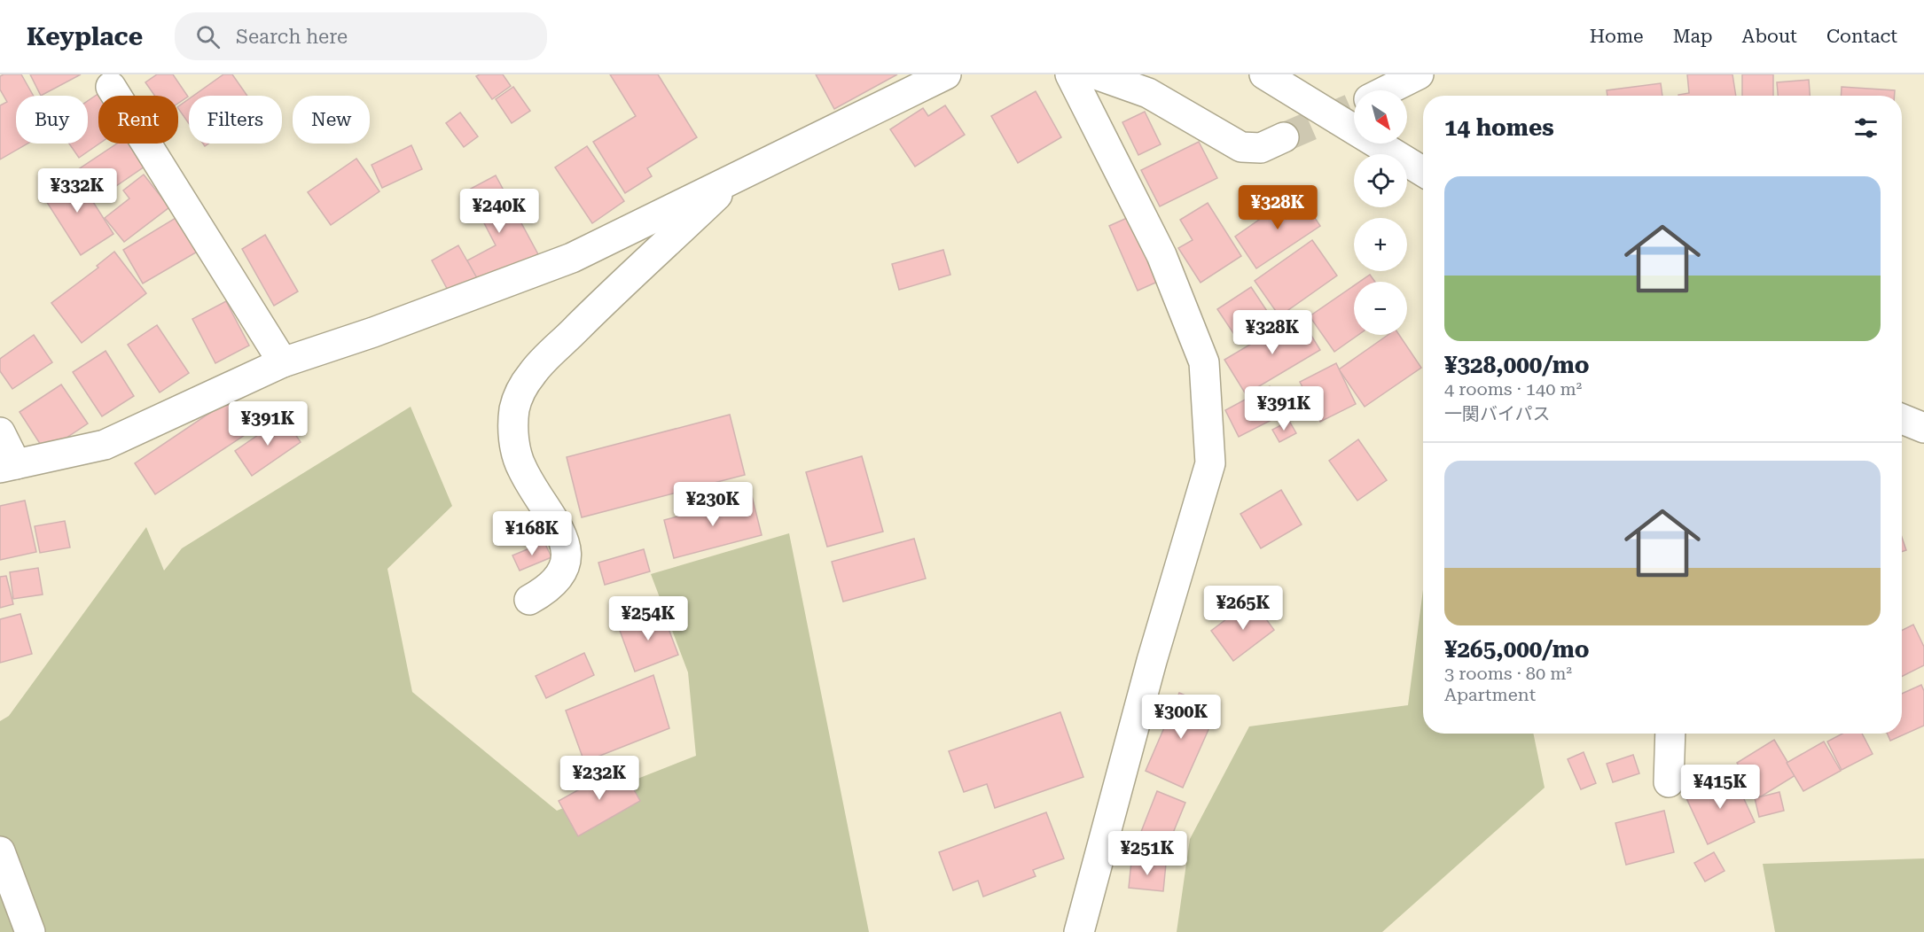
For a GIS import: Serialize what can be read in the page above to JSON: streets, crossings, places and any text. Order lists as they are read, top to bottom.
{
  "north": "bottom right",
  "page": {
    "header": "Keyplace",
    "search": "Search here",
    "nav": [
      "Home",
      "Map",
      "About",
      "Contact"
    ],
    "map_buttons": ["+", "−"],
    "chip": [
      "Buy",
      "Rent",
      "Filters",
      "New"
    ],
    "heading": "14 homes",
    "list": [
      {
        "name": "¥328,000/mo",
        "note": "4 rooms · 140 m² · 一関バイパス"
      },
      {
        "name": "¥265,000/mo",
        "note": "3 rooms · 80 m² · Apartment"
      }
    ],
    "price": [
      "¥332K",
      "¥328K",
      "¥240K",
      "¥328K",
      "¥391K",
      "¥391K",
      "¥230K",
      "¥168K",
      "¥265K",
      "¥254K",
      "¥300K",
      "¥232K",
      "¥415K",
      "¥251K"
    ]
  }
}
